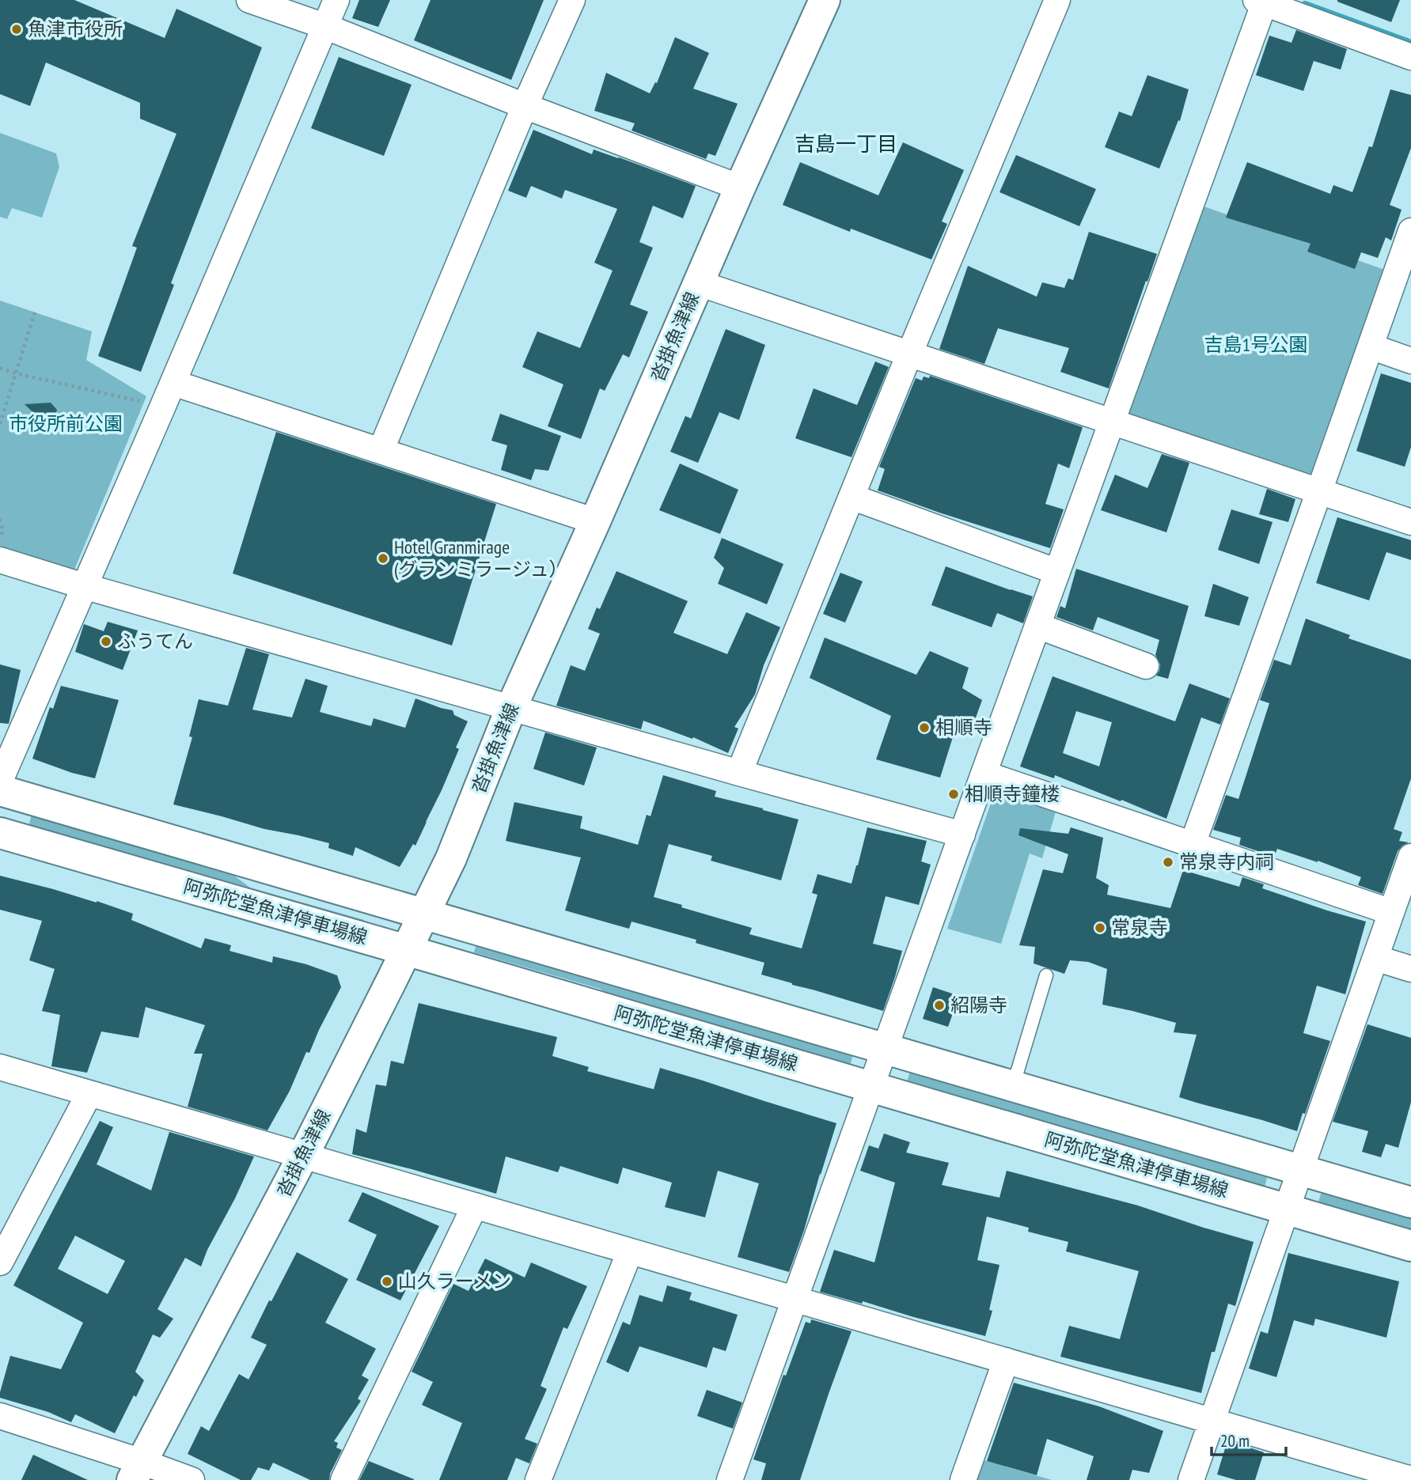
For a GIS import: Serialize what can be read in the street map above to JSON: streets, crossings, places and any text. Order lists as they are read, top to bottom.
{
  "streets": {
    "main road": ["沓掛魚津線", "阿弥陀堂魚津停車場線"]
  },
  "crossings": [
    ["沓掛魚津線", "阿弥陀堂魚津停車場線"]
  ],
  "districts": ["吉島一丁目"],
  "parks": ["吉島1号公園", "市役所前公園"],
  "places": [
    "魚津市役所",
    "Hotel Granmirage (グランミラージュ）",
    "ふうてん",
    "相順寺",
    "相順寺鐘楼",
    "常泉寺内祠",
    "常泉寺",
    "紹陽寺",
    "山久ラーメン"
  ],
  "scale_bar": "20 m"
}
